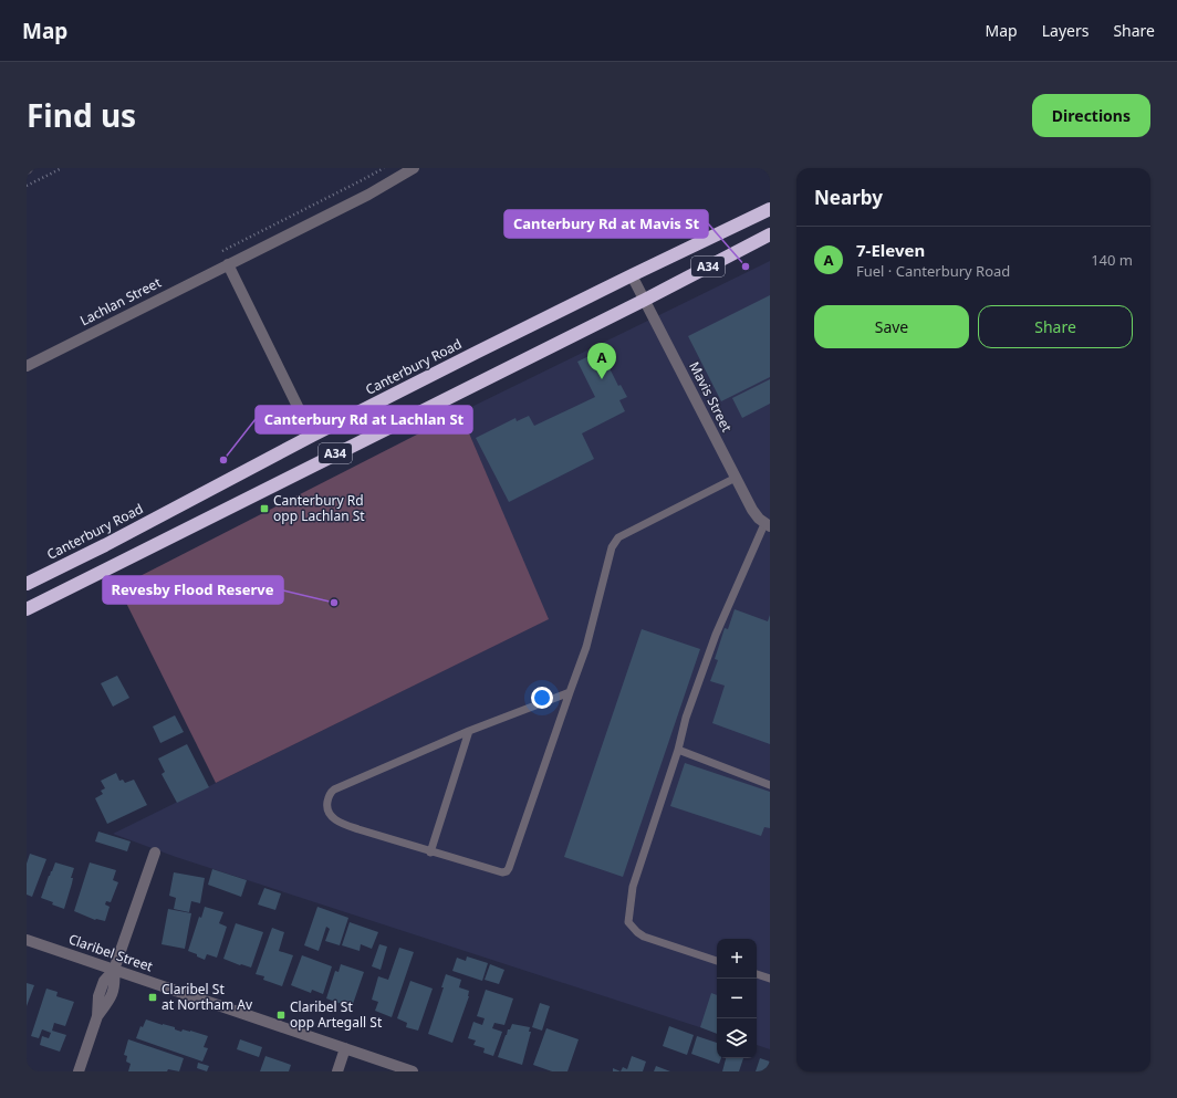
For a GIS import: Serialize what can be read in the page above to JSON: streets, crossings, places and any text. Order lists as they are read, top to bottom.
{
  "streets": {
    "highway": ["A34", "Canterbury Road"],
    "street": ["Lachlan Street", "Mavis Street", "Claribel Street"]
  },
  "crossings": [
    ["A34", "Mavis Street"],
    ["Canterbury Road", "Mavis Street"]
  ],
  "places": {
    "other": ["Canterbury Rd at Mavis St", "Canterbury Rd at Lachlan St", "Revesby Flood Reserve"],
    "transit": ["Canterbury Rd opp Lachlan St", "Claribel St at Northam Av", "Claribel St opp Artegall St"]
  },
  "page": {
    "header": "Map",
    "nav": ["Map", "Layers", "Share"],
    "title": "Find us",
    "buttons": [
      "Directions",
      ["Save", "Share"]
    ],
    "heading": "Nearby",
    "list": [
      {
        "mark": "A",
        "name": "7-Eleven",
        "note": "Fuel · Canterbury Road",
        "value": "140 m"
      }
    ],
    "pins": "A",
    "map_buttons": ["+", "−"]
  }
}
